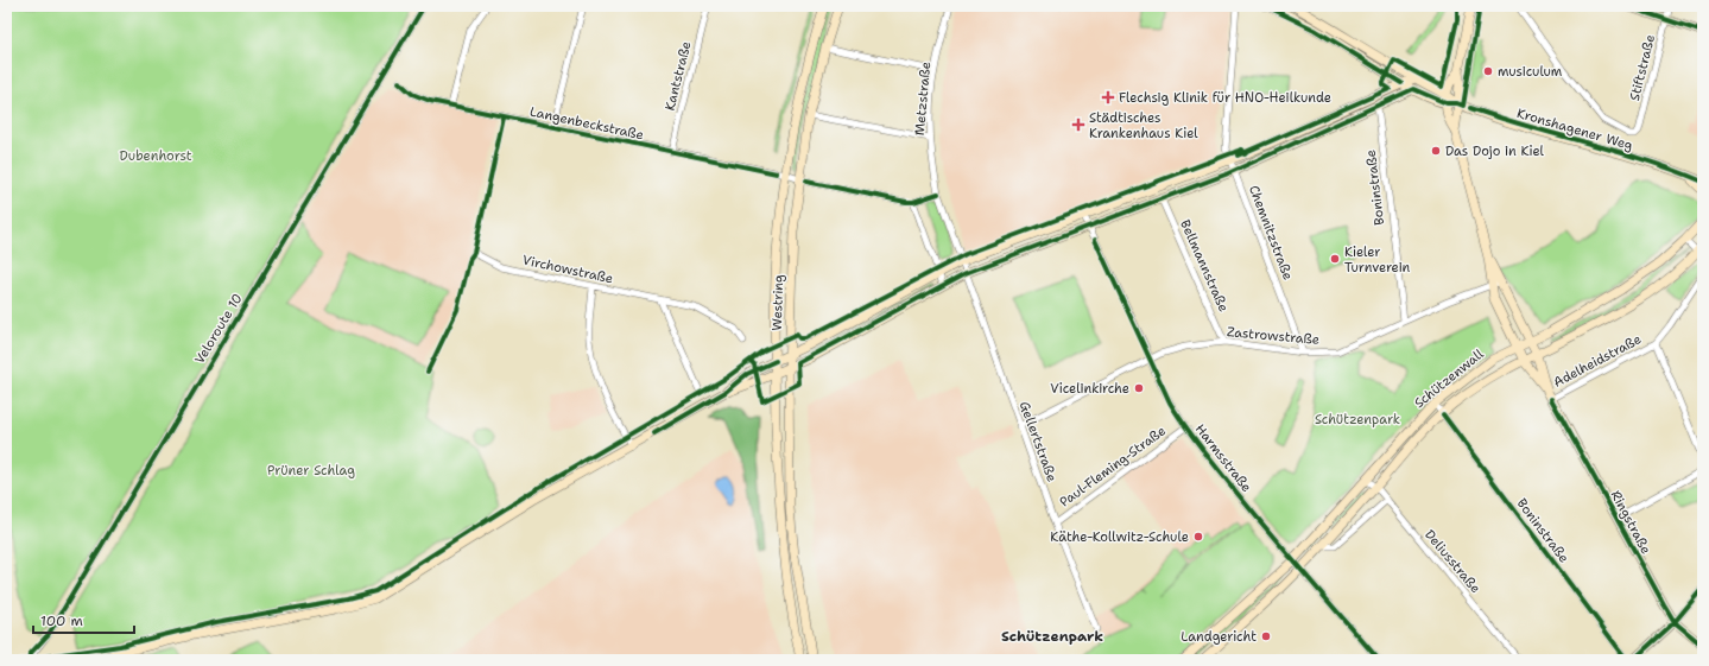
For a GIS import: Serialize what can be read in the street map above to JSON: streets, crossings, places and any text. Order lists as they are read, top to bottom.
{
  "streets": {
    "main road": [
      "Kronshagener Weg",
      "Westring",
      "Schützenwall",
      "Ringstraße"
    ],
    "street": [
      "Stiftstraße",
      "Kantstraße",
      "Metzstraße",
      "Langenbeckstraße",
      "Boninstraße",
      "Chemnitzstraße",
      "Bellmannstraße",
      "Virchowstraße",
      "Veloroute 10",
      "Zastrowstraße",
      "Adelheidstraße",
      "Gellertstraße",
      "Harmsstraße",
      "Paul-Fleming-Straße",
      "Deliusstraße"
    ]
  },
  "crossings": [
    ["Kantstraße", "Langenbeckstraße"],
    ["Metzstraße", "Gellertstraße"],
    ["Langenbeckstraße", "Westring"],
    ["Boninstraße", "Zastrowstraße"],
    ["Boninstraße", "Schützenwall"],
    ["Chemnitzstraße", "Zastrowstraße"],
    ["Bellmannstraße", "Zastrowstraße"],
    ["Zastrowstraße", "Gellertstraße"],
    ["Zastrowstraße", "Harmsstraße"],
    ["Zastrowstraße", "Ringstraße"],
    ["Adelheidstraße", "Ringstraße"],
    ["Schützenwall", "Harmsstraße"],
    ["Schützenwall", "Ringstraße"],
    ["Schützenwall", "Deliusstraße"],
    ["Gellertstraße", "Paul-Fleming-Straße"],
    ["Harmsstraße", "Paul-Fleming-Straße"]
  ],
  "districts": ["Schützenpark"],
  "parks": ["Dubenhorst", "Schützenpark", "Prüner Schlag"],
  "places": {
    "other": [
      "musiculum",
      "Das Dojo in Kiel",
      "Kieler Turnverein",
      "Vicelinkirche",
      "Käthe-Kollwitz-Schule",
      "Landgericht"
    ],
    "health": ["Flechsig Klinik für HNO-Heilkunde", "Städtisches Krankenhaus Kiel"]
  },
  "scale_bar": "100 m"
}
